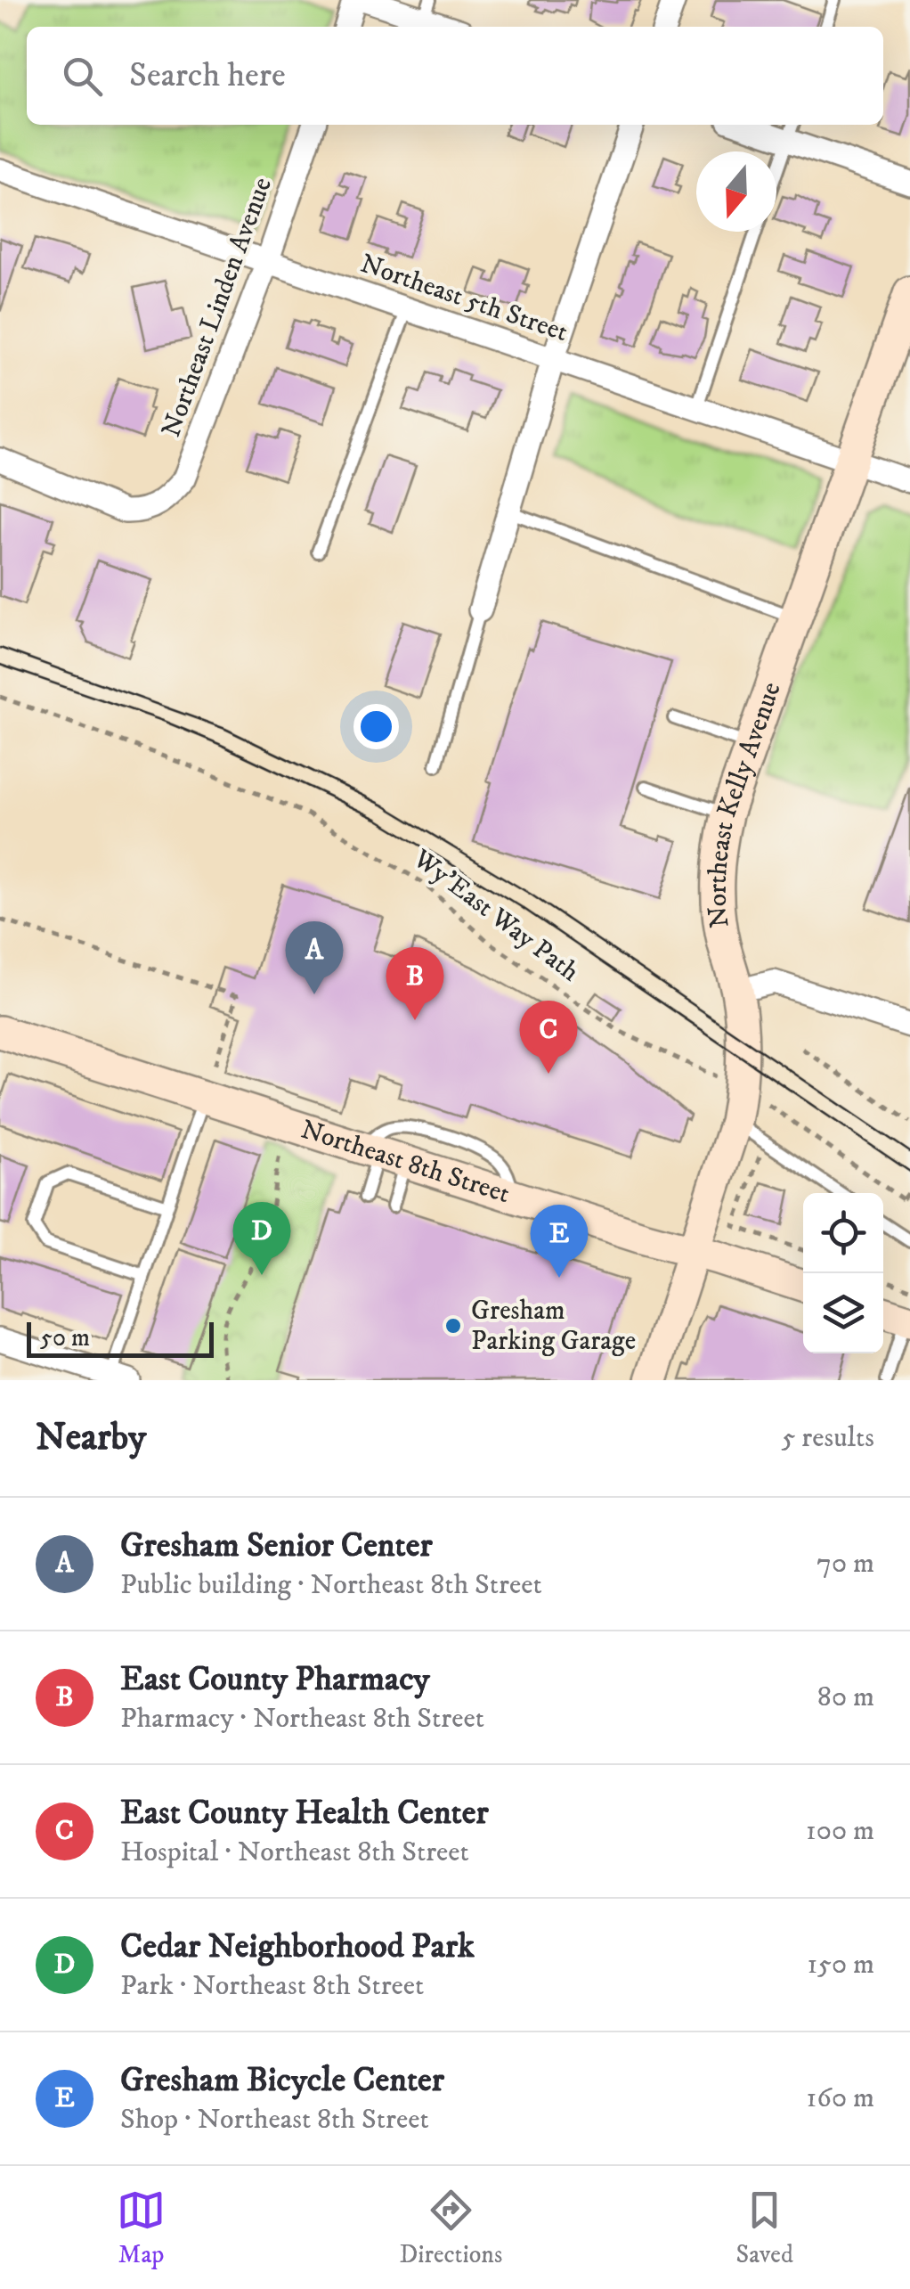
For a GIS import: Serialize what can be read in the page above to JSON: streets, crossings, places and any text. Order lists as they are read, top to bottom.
{
  "streets": {
    "street": [
      "Northeast 5th Street",
      "Northeast Linden Avenue",
      "Northeast Kelly Avenue",
      "Northeast 8th Street"
    ],
    "path": ["Wy'East Way Path"]
  },
  "crossings": [
    ["Northeast 5th Street", "Northeast Linden Avenue"],
    ["Northeast 5th Street", "Northeast Kelly Avenue"],
    ["Northeast Kelly Avenue", "Wy'East Way Path"],
    ["Northeast Kelly Avenue", "Northeast 8th Street"]
  ],
  "places": ["Gresham Parking Garage"],
  "scale_bar": "50 m",
  "north": "bottom",
  "page": {
    "search": "Search here",
    "pins": [
      "A",
      "B",
      "C",
      "D",
      "E"
    ],
    "scale": "50 m",
    "heading": ["Nearby", "5 results"],
    "list": [
      {
        "mark": "A",
        "name": "Gresham Senior Center",
        "note": "Public building · Northeast 8th Street",
        "value": "70 m"
      },
      {
        "mark": "B",
        "name": "East County Pharmacy",
        "note": "Pharmacy · Northeast 8th Street",
        "value": "80 m"
      },
      {
        "mark": "C",
        "name": "East County Health Center",
        "note": "Hospital · Northeast 8th Street",
        "value": "100 m"
      },
      {
        "mark": "D",
        "name": "Cedar Neighborhood Park",
        "note": "Park · Northeast 8th Street",
        "value": "150 m"
      },
      {
        "mark": "E",
        "name": "Gresham Bicycle Center",
        "note": "Shop · Northeast 8th Street",
        "value": "160 m"
      }
    ],
    "nav": ["Map", "Directions", "Saved"]
  }
}
